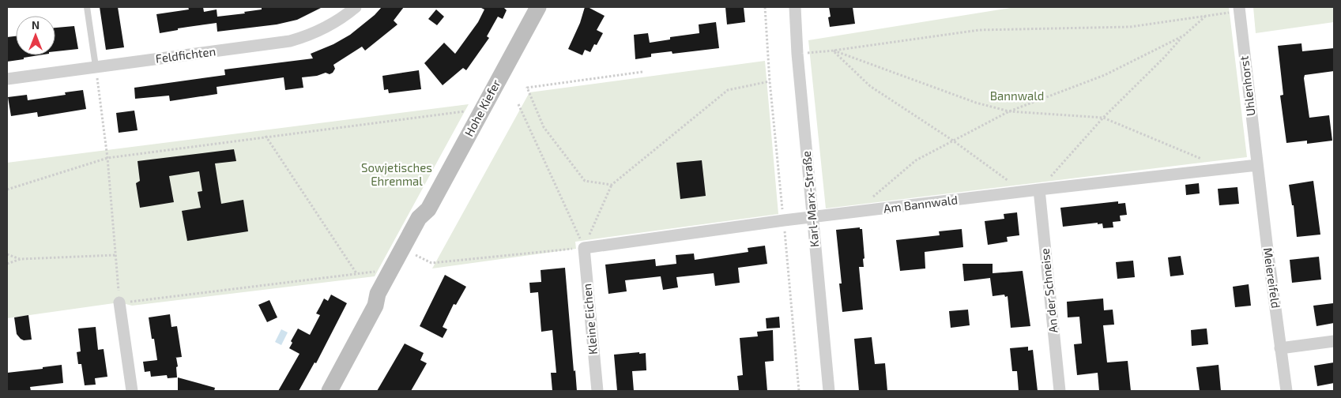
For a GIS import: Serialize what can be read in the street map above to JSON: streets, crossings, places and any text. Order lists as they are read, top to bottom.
{
  "streets": {
    "street": [
      "Feldfichten",
      "Uhlenhorst",
      "Hohe Kiefer",
      "Karl-Marx-Straße",
      "Am Bannwald",
      "Meiereifeld",
      "An der Schneise",
      "Kleine Eichen"
    ]
  },
  "crossings": [
    ["Uhlenhorst", "Am Bannwald"],
    ["Uhlenhorst", "Meiereifeld"],
    ["Karl-Marx-Straße", "Am Bannwald"],
    ["Am Bannwald", "Meiereifeld"],
    ["Am Bannwald", "An der Schneise"],
    ["Am Bannwald", "Kleine Eichen"]
  ],
  "parks": ["Bannwald", "Sowjetisches Ehrenmal"],
  "north": "top"
}
